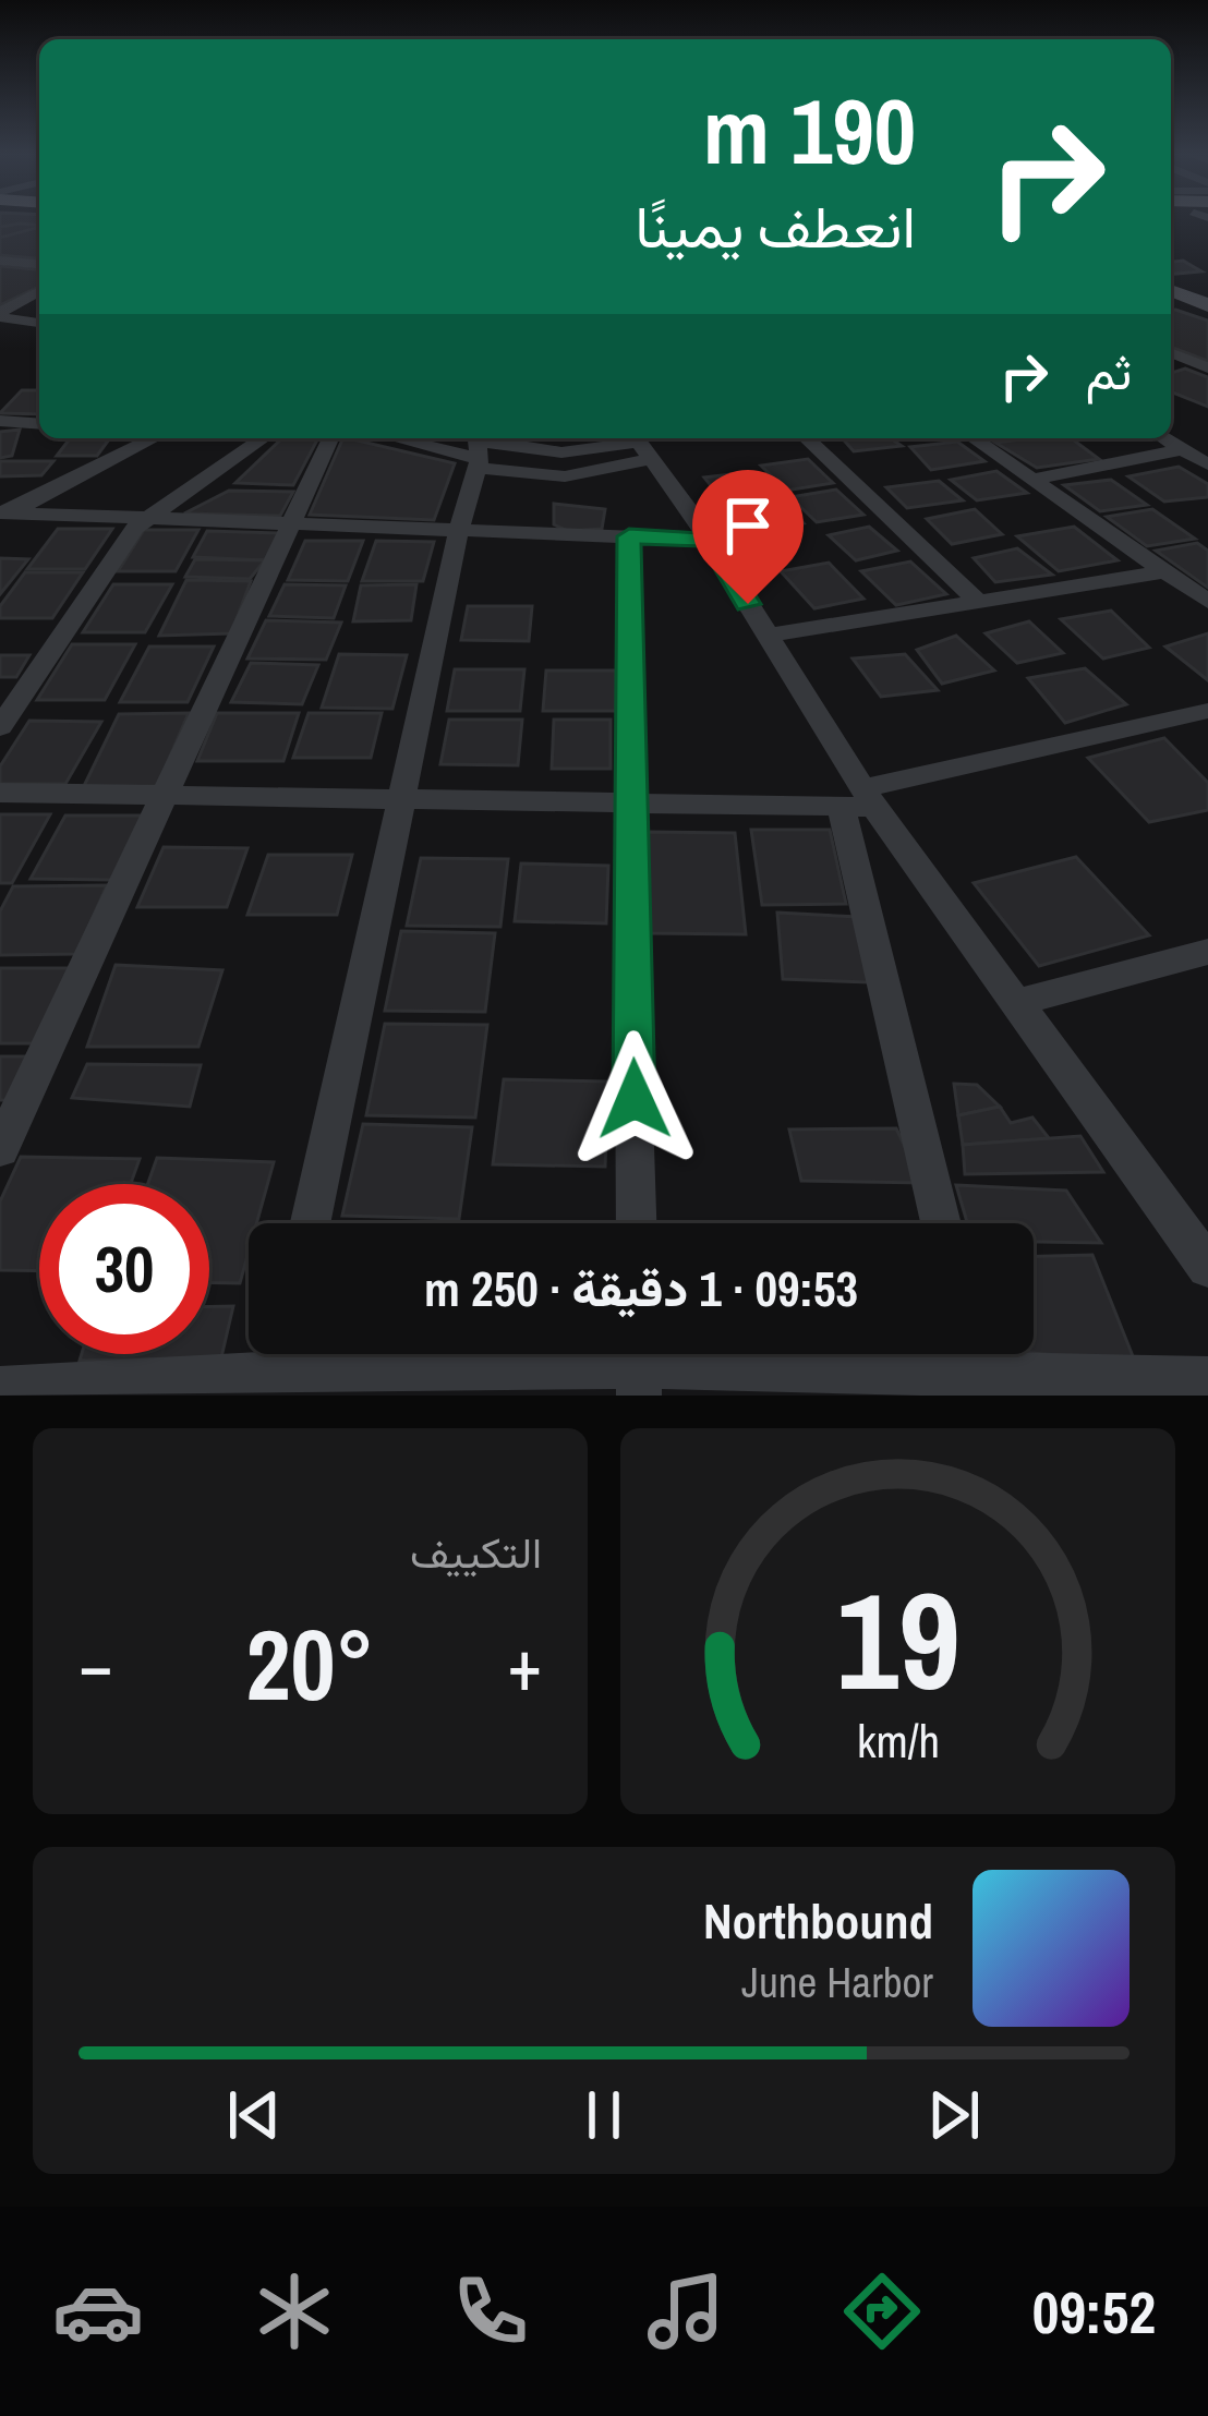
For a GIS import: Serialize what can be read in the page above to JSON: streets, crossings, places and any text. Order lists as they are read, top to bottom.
{
  "page": {
    "turn": ["190 m", "انعطف يمينًا"],
    "then": "ثم",
    "limit": "30",
    "trip": "09:53 · 1 دقيقة · 250 m",
    "tile": "التكييف",
    "heat": ["−", "20°", "+"],
    "song": ["Northbound", "June Harbor"],
    "tabs": "09:52",
    "gauge": ["19", "km/h"]
  }
}
